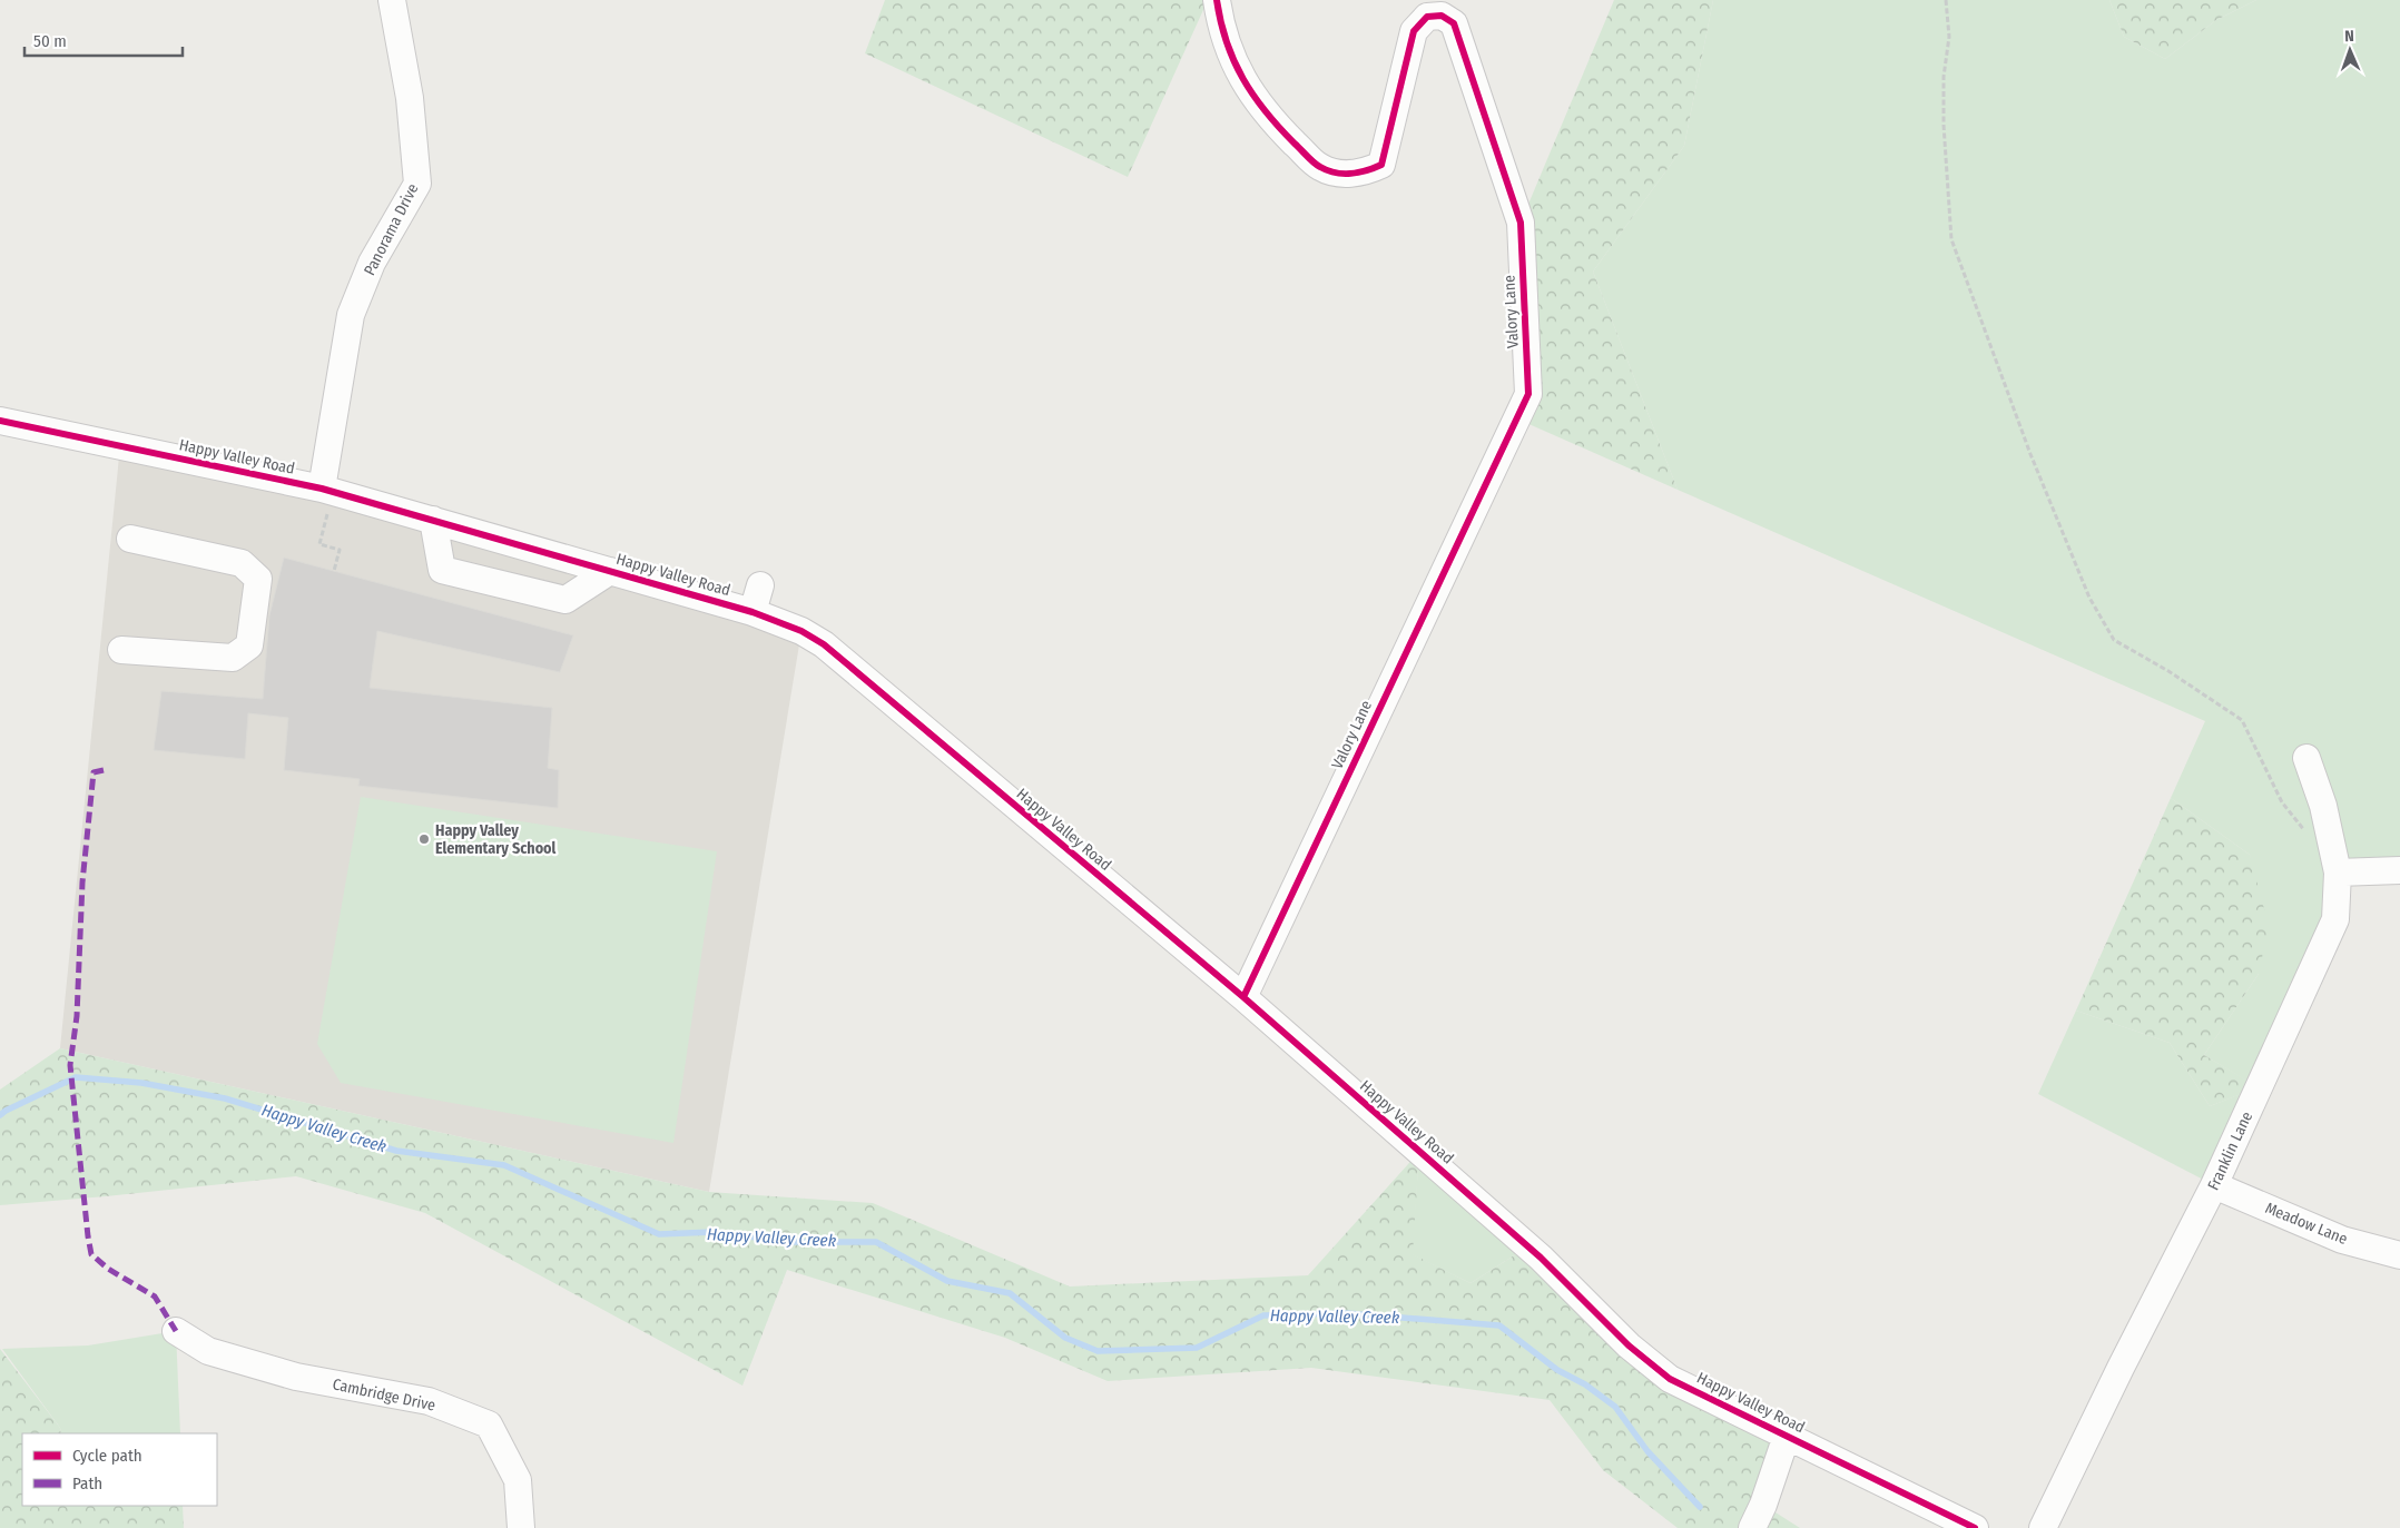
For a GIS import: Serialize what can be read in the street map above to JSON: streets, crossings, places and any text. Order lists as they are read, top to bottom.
{
  "streets": {
    "street": [
      "Panorama Drive",
      "Valory Lane",
      "Happy Valley Road",
      "Franklin Lane",
      "Meadow Lane",
      "Cambridge Drive"
    ]
  },
  "crossings": [
    ["Panorama Drive", "Happy Valley Road"],
    ["Valory Lane", "Happy Valley Road"],
    ["Franklin Lane", "Meadow Lane"]
  ],
  "water": ["Happy Valley Creek"],
  "places": ["Happy Valley Elementary School"],
  "legend": ["Cycle path", "Path"],
  "scale_bar": "50 m",
  "north": "top"
}
